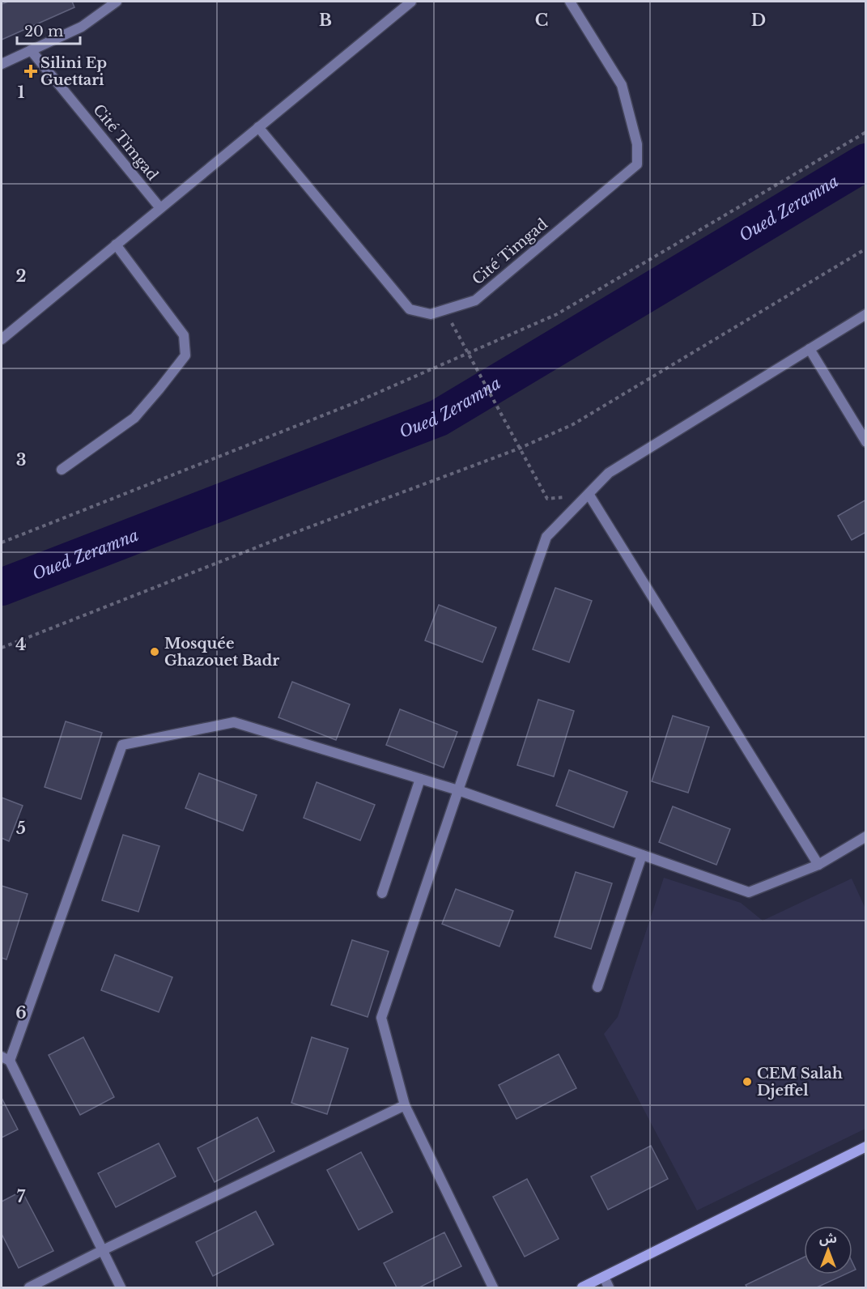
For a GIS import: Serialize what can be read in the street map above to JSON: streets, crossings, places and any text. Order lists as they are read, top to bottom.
{
  "streets": {
    "street": ["Cité Timgad"]
  },
  "water": ["Oued Zeramna"],
  "places": {
    "health": ["Silini Ep Guettari"],
    "other": ["Mosquée Ghazouet Badr", "CEM Salah Djeffel"]
  },
  "scale_bar": "20 m",
  "north": "top",
  "grid": {
    "columns": ["B", "C", "D"],
    "rows": [
      "1",
      "2",
      "3",
      "4",
      "5",
      "6",
      "7"
    ]
  }
}
